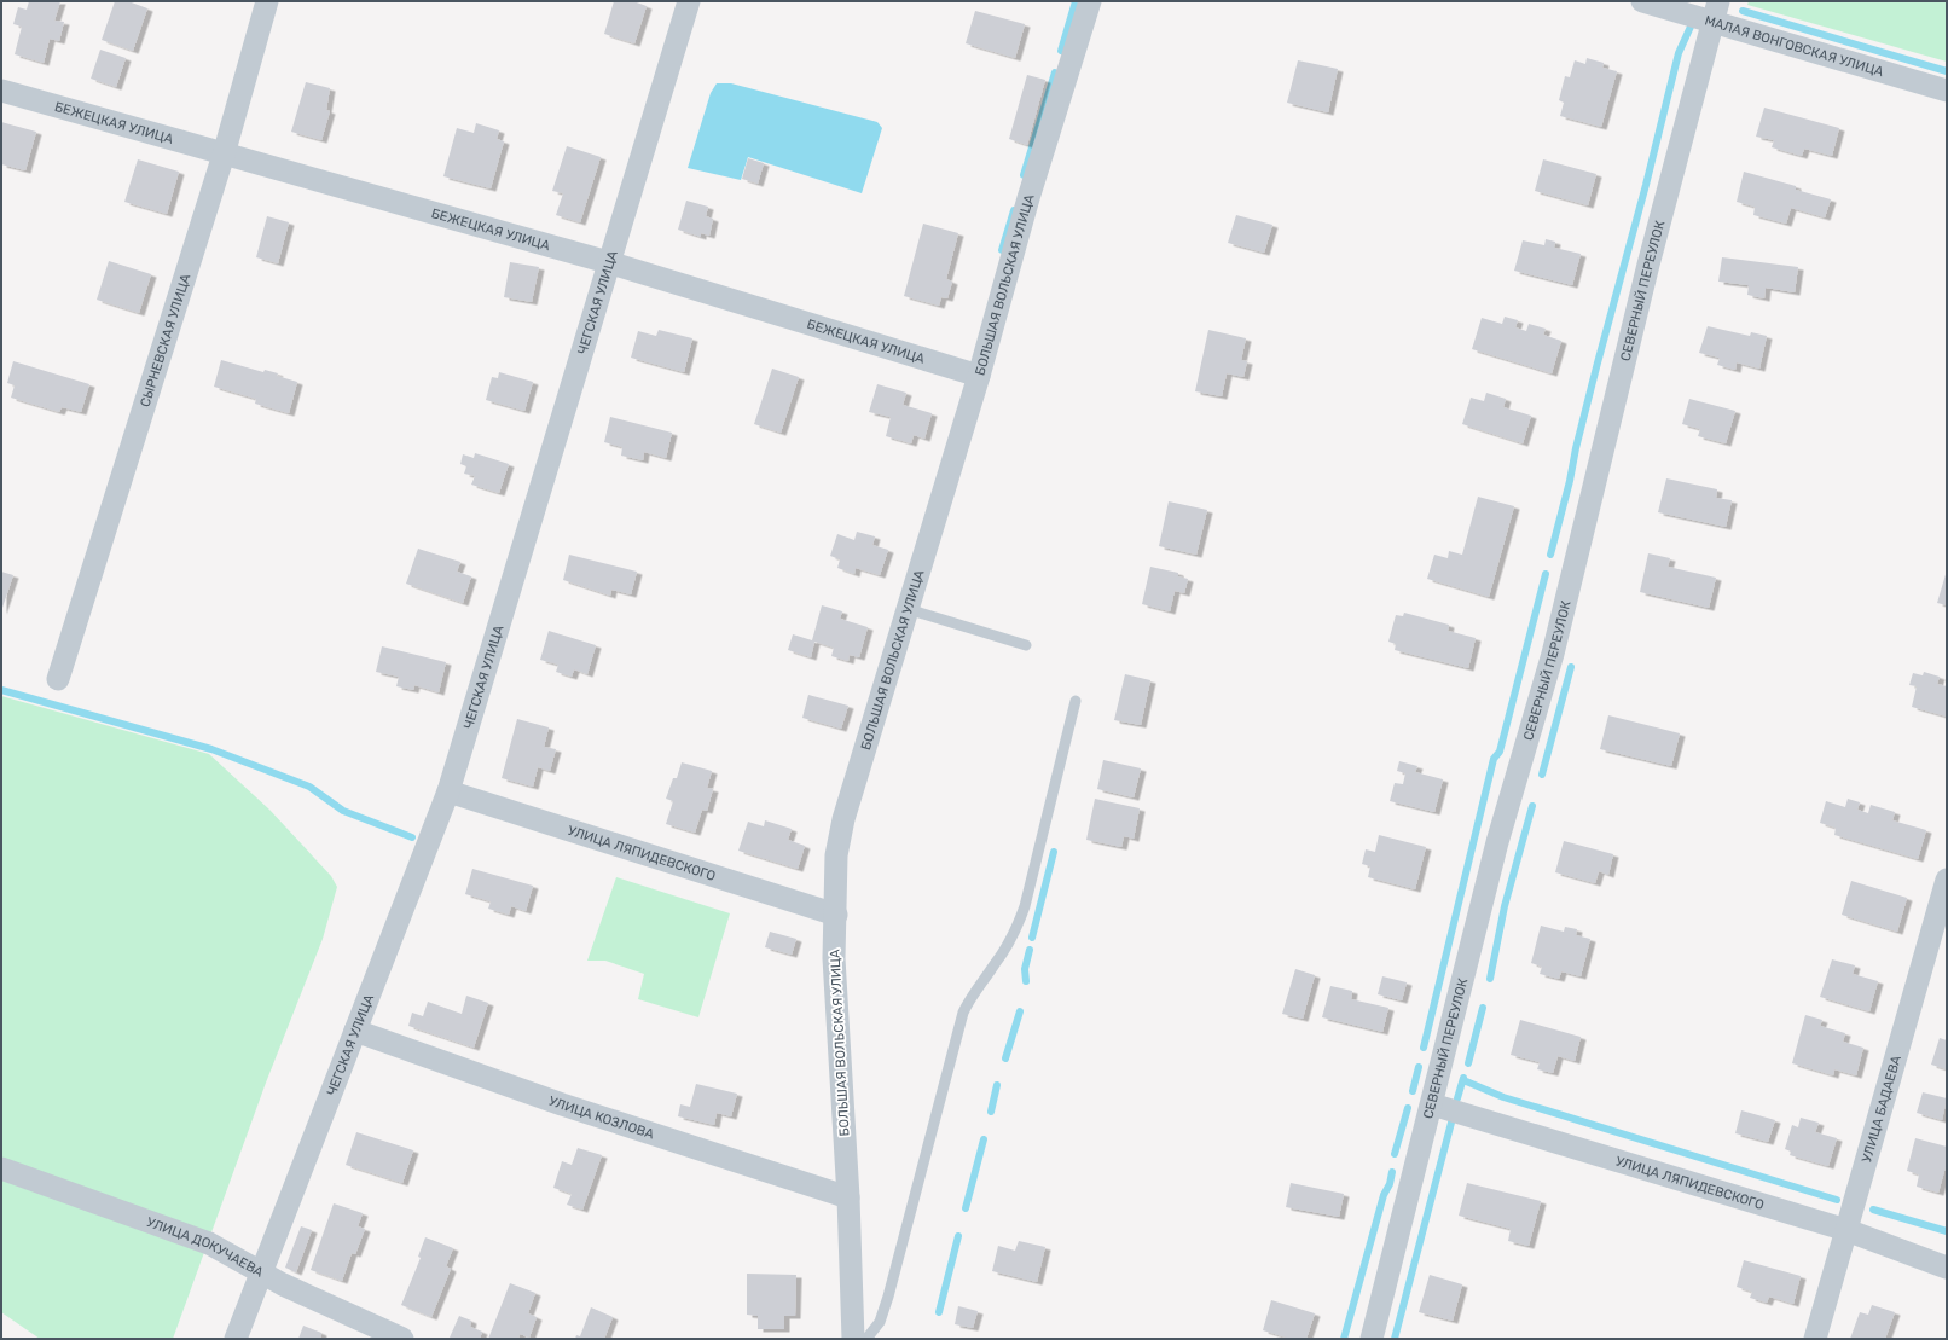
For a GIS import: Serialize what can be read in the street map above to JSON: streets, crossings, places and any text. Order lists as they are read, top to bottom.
{
  "streets": {
    "street": [
      "МАЛАЯ ВОНГОВСКАЯ УЛИЦА",
      "БЕЖЕЦКАЯ УЛИЦА",
      "БОЛЬШАЯ ВОЛЬСКАЯ УЛИЦА",
      "СЕВЕРНЫЙ ПЕРЕУЛОК",
      "ЧЕГСКАЯ УЛИЦА",
      "СЫРНЕВСКАЯ УЛИЦА",
      "УЛИЦА ЛЯПИДЕВСКОГО",
      "УЛИЦА БАДАЕВА",
      "УЛИЦА КОЗЛОВА",
      "УЛИЦА ДОКУЧАЕВА"
    ]
  },
  "crossings": [
    ["МАЛАЯ ВОНГОВСКАЯ УЛИЦА", "СЕВЕРНЫЙ ПЕРЕУЛОК"],
    ["БЕЖЕЦКАЯ УЛИЦА", "БОЛЬШАЯ ВОЛЬСКАЯ УЛИЦА"],
    ["БЕЖЕЦКАЯ УЛИЦА", "ЧЕГСКАЯ УЛИЦА"],
    ["БЕЖЕЦКАЯ УЛИЦА", "СЫРНЕВСКАЯ УЛИЦА"],
    ["БОЛЬШАЯ ВОЛЬСКАЯ УЛИЦА", "УЛИЦА ЛЯПИДЕВСКОГО"],
    ["БОЛЬШАЯ ВОЛЬСКАЯ УЛИЦА", "УЛИЦА КОЗЛОВА"],
    ["СЕВЕРНЫЙ ПЕРЕУЛОК", "УЛИЦА ЛЯПИДЕВСКОГО"],
    ["ЧЕГСКАЯ УЛИЦА", "УЛИЦА ЛЯПИДЕВСКОГО"],
    ["ЧЕГСКАЯ УЛИЦА", "УЛИЦА КОЗЛОВА"],
    ["ЧЕГСКАЯ УЛИЦА", "УЛИЦА ДОКУЧАЕВА"],
    ["УЛИЦА ЛЯПИДЕВСКОГО", "УЛИЦА БАДАЕВА"]
  ]
}
